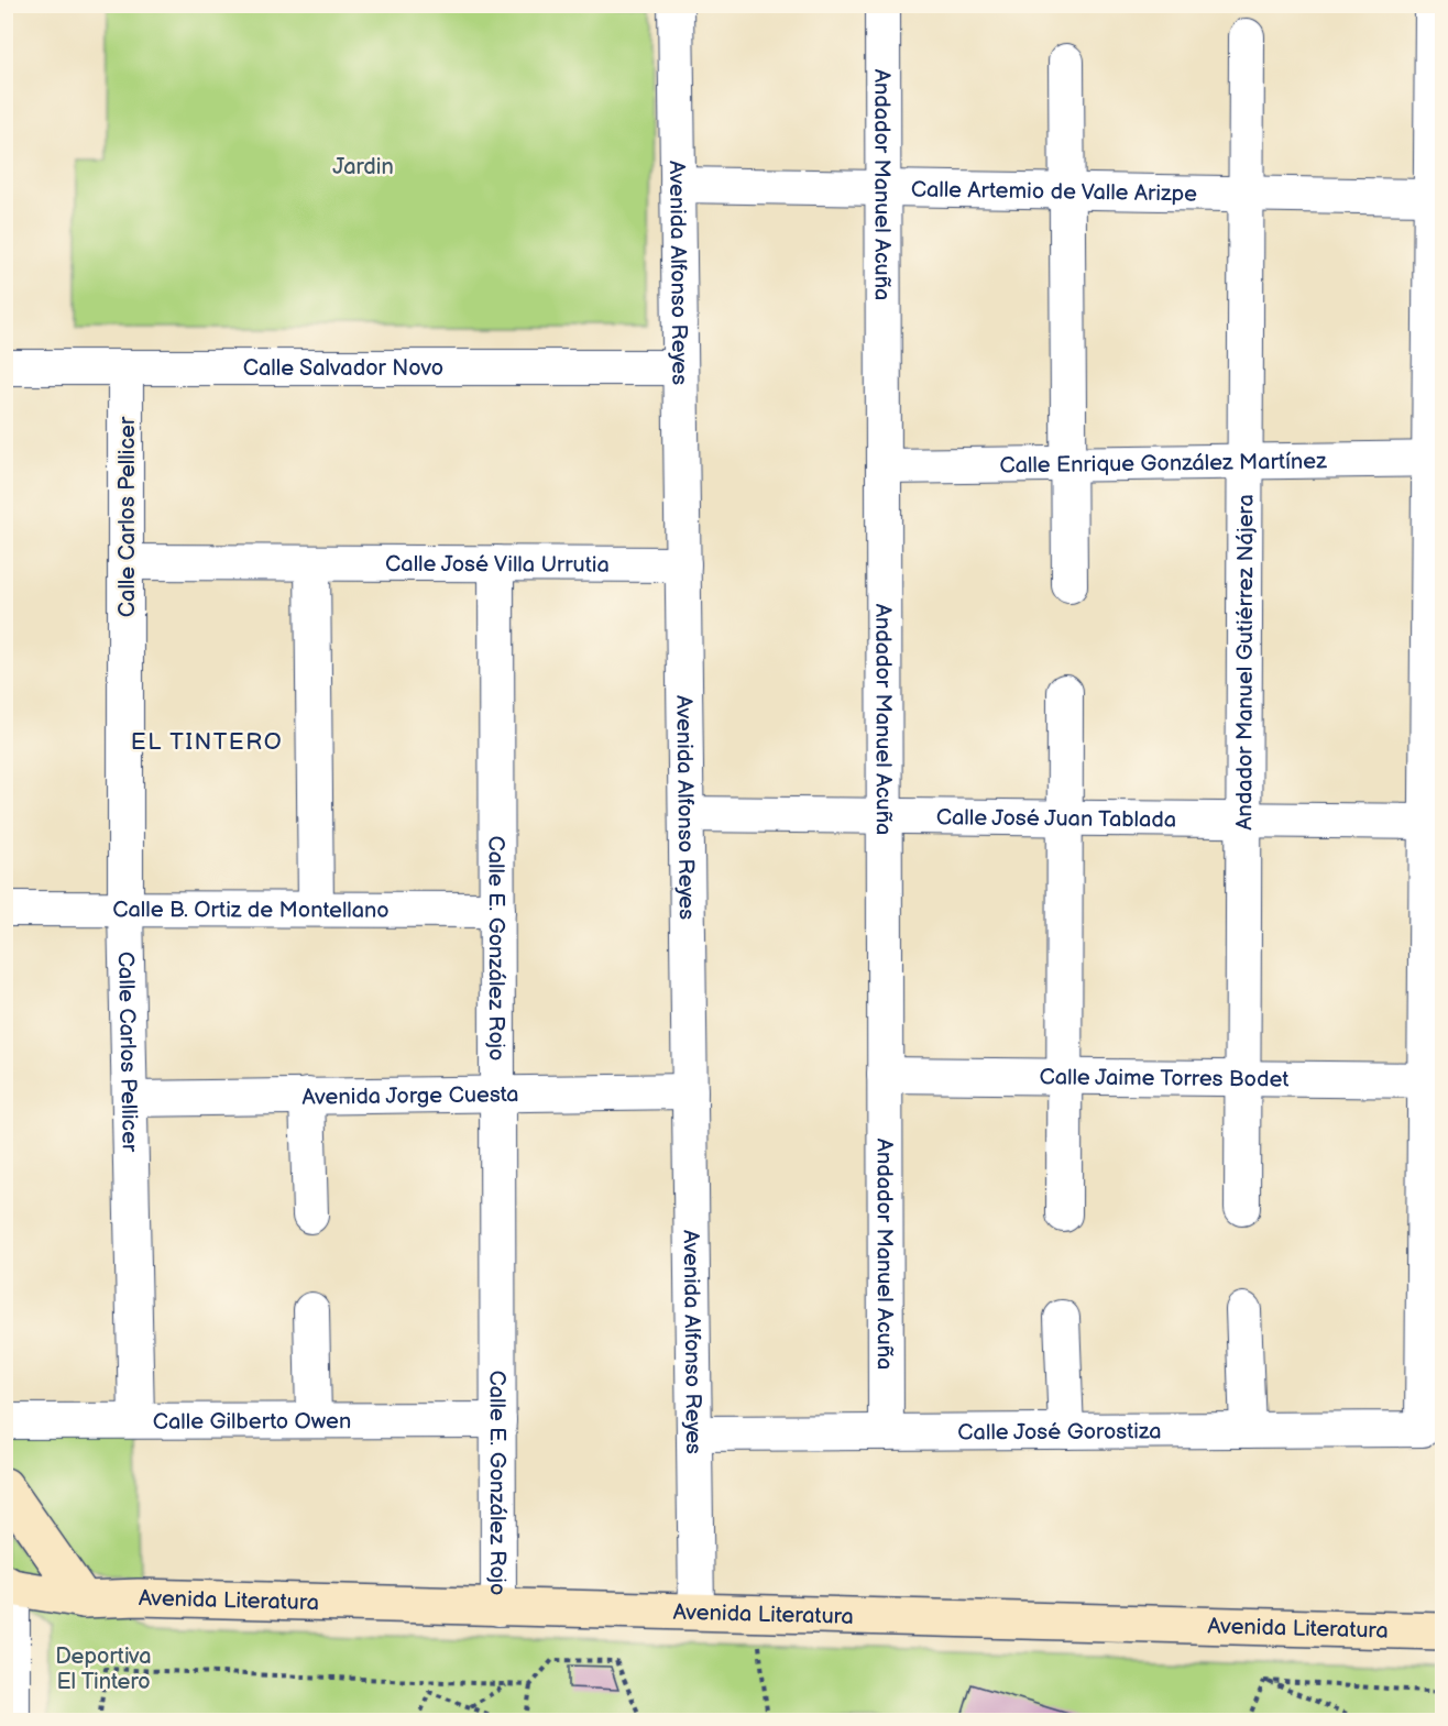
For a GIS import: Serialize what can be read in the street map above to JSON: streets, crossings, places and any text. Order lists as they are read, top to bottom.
{
  "streets": {
    "street": [
      "Andador Manuel Acuña",
      "Calle Artemio de Valle Arizpe",
      "Avenida Alfonso Reyes",
      "Calle Salvador Novo",
      "Calle Enrique González Martínez",
      "Calle Carlos Pellicer",
      "Calle José Villa Urrutia",
      "Andador Manuel Gutiérrez Nájera",
      "Calle José Juan Tablada",
      "Calle B. Ortiz de Montellano",
      "Calle E. González Rojo",
      "Calle Jaime Torres Bodet",
      "Avenida Jorge Cuesta",
      "Calle Gilberto Owen",
      "Calle José Gorostiza",
      "Avenida Literatura"
    ]
  },
  "crossings": [
    ["Andador Manuel Acuña", "Calle Artemio de Valle Arizpe"],
    ["Andador Manuel Acuña", "Calle Enrique González Martínez"],
    ["Andador Manuel Acuña", "Calle José Juan Tablada"],
    ["Andador Manuel Acuña", "Calle Jaime Torres Bodet"],
    ["Andador Manuel Acuña", "Calle José Gorostiza"],
    ["Calle Artemio de Valle Arizpe", "Avenida Alfonso Reyes"],
    ["Calle Artemio de Valle Arizpe", "Andador Manuel Gutiérrez Nájera"],
    ["Avenida Alfonso Reyes", "Calle Salvador Novo"],
    ["Avenida Alfonso Reyes", "Calle José Villa Urrutia"],
    ["Avenida Alfonso Reyes", "Calle José Juan Tablada"],
    ["Avenida Alfonso Reyes", "Avenida Jorge Cuesta"],
    ["Avenida Alfonso Reyes", "Calle José Gorostiza"],
    ["Avenida Alfonso Reyes", "Avenida Literatura"],
    ["Calle Salvador Novo", "Calle Carlos Pellicer"],
    ["Calle Enrique González Martínez", "Andador Manuel Gutiérrez Nájera"],
    ["Calle Carlos Pellicer", "Calle José Villa Urrutia"],
    ["Calle Carlos Pellicer", "Calle B. Ortiz de Montellano"],
    ["Calle Carlos Pellicer", "Avenida Jorge Cuesta"],
    ["Calle Carlos Pellicer", "Calle Gilberto Owen"],
    ["Calle José Villa Urrutia", "Calle E. González Rojo"],
    ["Andador Manuel Gutiérrez Nájera", "Calle José Juan Tablada"],
    ["Andador Manuel Gutiérrez Nájera", "Calle Jaime Torres Bodet"],
    ["Calle B. Ortiz de Montellano", "Calle E. González Rojo"],
    ["Calle E. González Rojo", "Avenida Jorge Cuesta"],
    ["Calle E. González Rojo", "Calle Gilberto Owen"],
    ["Calle E. González Rojo", "Avenida Literatura"],
    ["Calle Jaime Torres Bodet", "Calle José Gorostiza"]
  ],
  "districts": ["EL TINTERO"],
  "parks": ["Jardin", "Deportiva El Tintero"]
}
